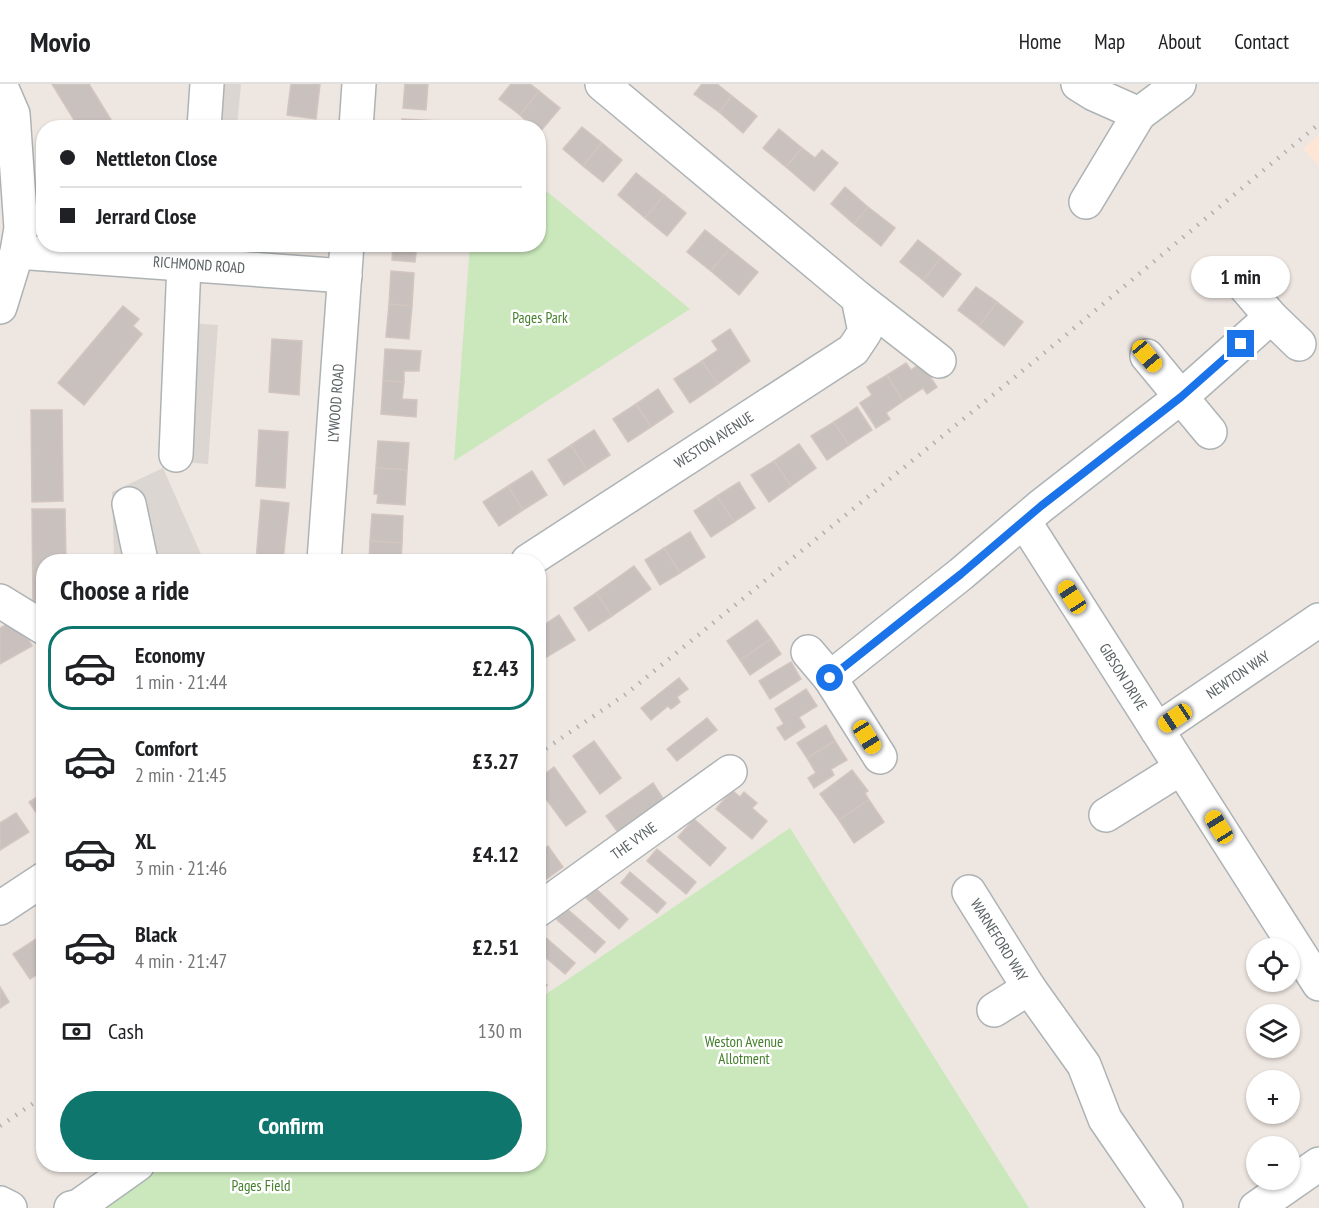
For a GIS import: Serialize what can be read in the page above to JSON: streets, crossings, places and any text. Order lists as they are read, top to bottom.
{
  "streets": {
    "street": [
      "RICHMOND ROAD",
      "LYWOOD ROAD",
      "WESTON AVENUE",
      "NEWTON WAY",
      "GIBSON DRIVE",
      "THE VYNE",
      "WARNEFORD WAY"
    ]
  },
  "crossings": [
    ["RICHMOND ROAD", "LYWOOD ROAD"],
    ["NEWTON WAY", "GIBSON DRIVE"]
  ],
  "parks": ["Pages Park", "Weston Avenue Allotment", "Pages Field"],
  "page": {
    "header": "Movio",
    "nav": [
      "Home",
      "Map",
      "About",
      "Contact"
    ],
    "banner": ["Nettleton Close", "Jerrard Close"],
    "bubble": "1 min",
    "heading": "Choose a ride",
    "list": [
      {
        "name": "Economy",
        "note": "1 min · 21:44",
        "value": "£2.43"
      },
      {
        "name": "Comfort",
        "note": "2 min · 21:45",
        "value": "£3.27"
      },
      {
        "name": "XL",
        "note": "3 min · 21:46",
        "value": "£4.12"
      },
      {
        "name": "Black",
        "note": "4 min · 21:47",
        "value": "£2.51"
      }
    ],
    "map_buttons": ["+", "−"],
    "pay": ["Cash", "130 m"],
    "buttons": "Confirm"
  }
}
